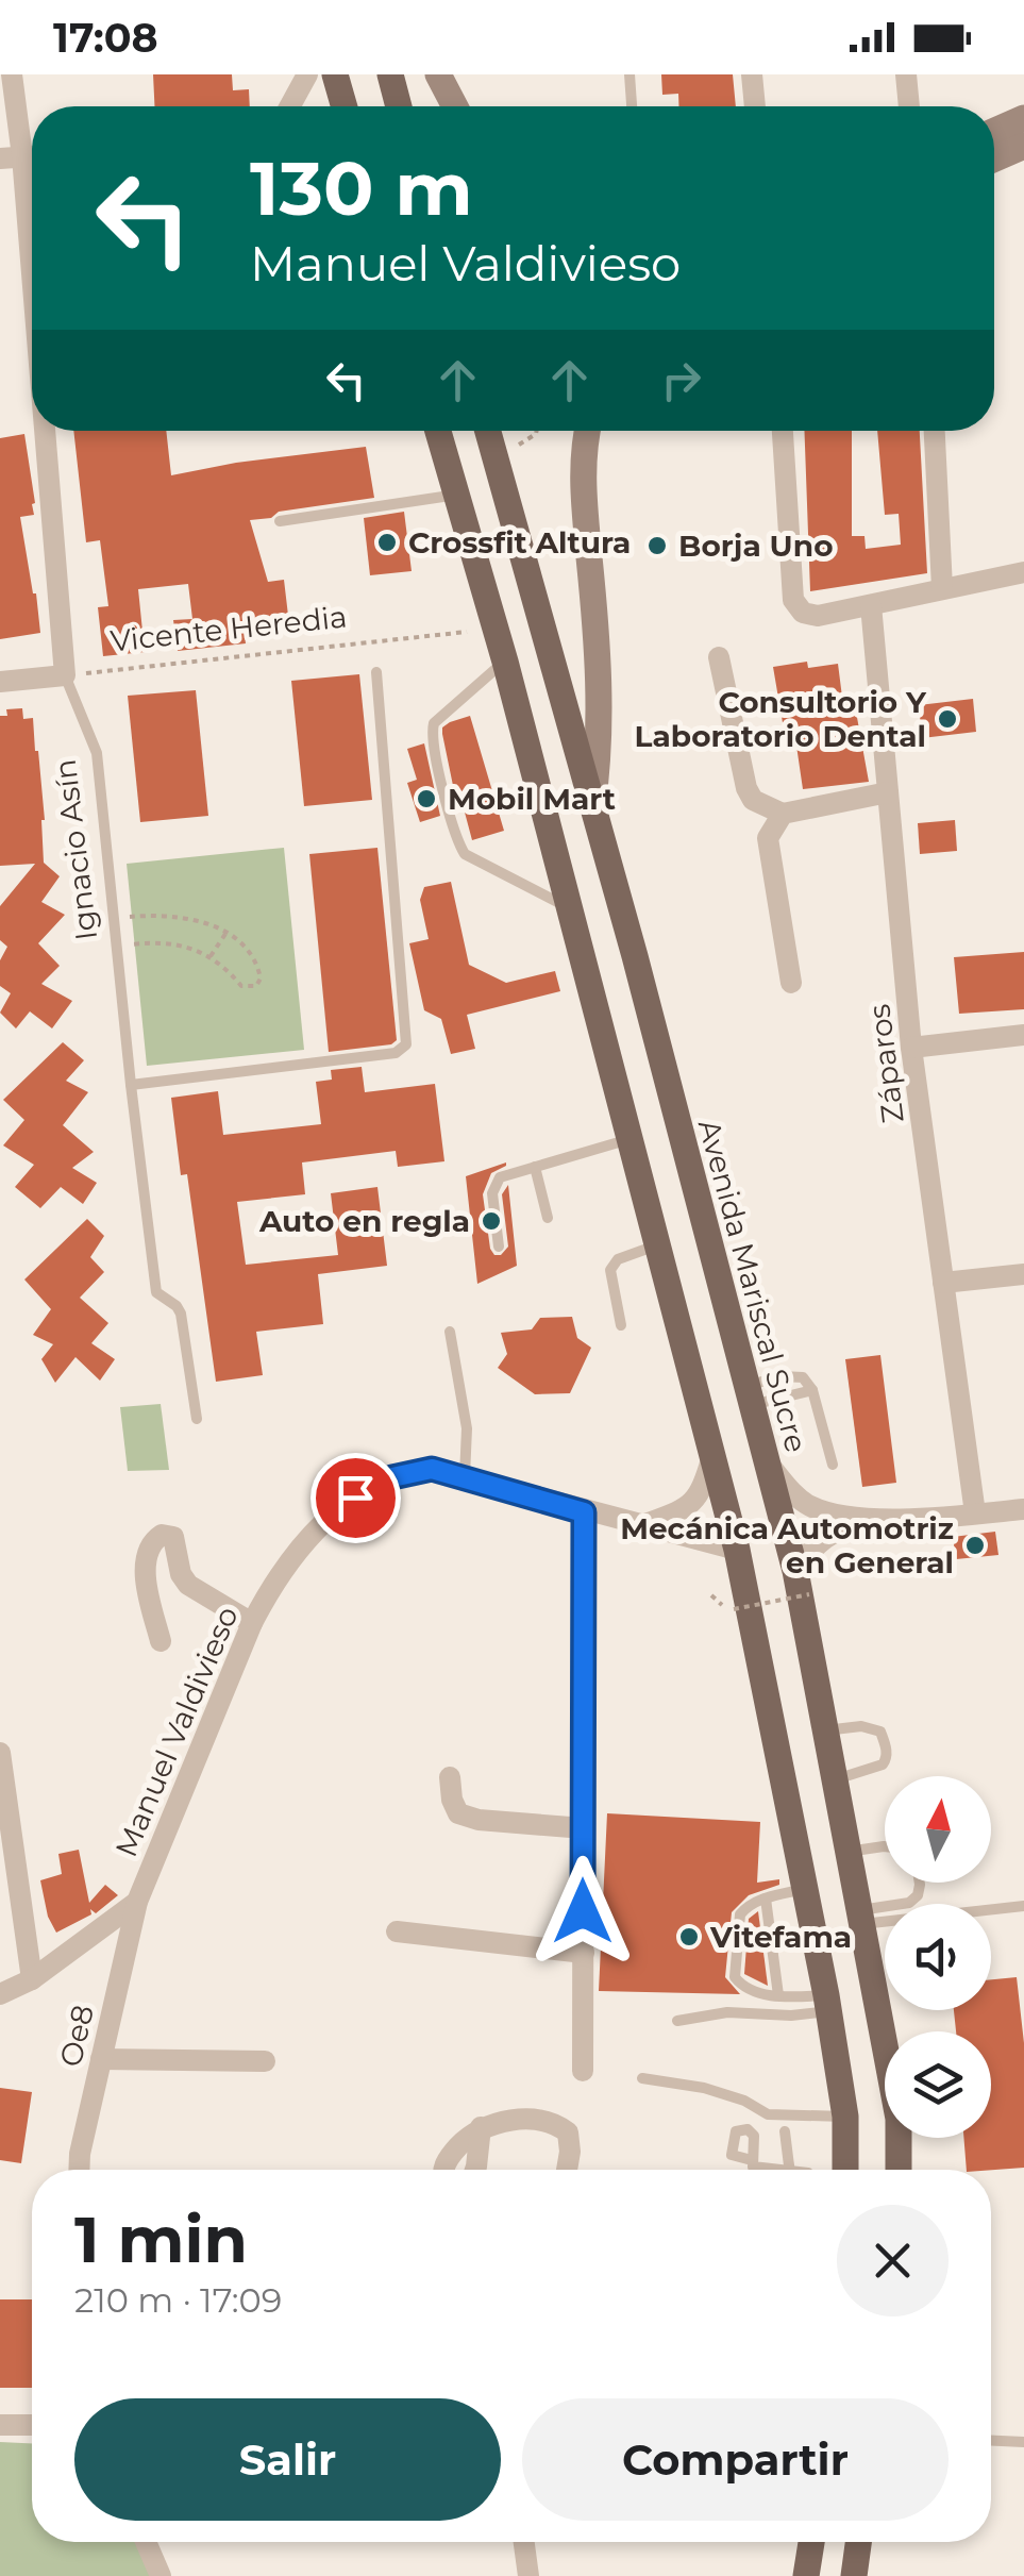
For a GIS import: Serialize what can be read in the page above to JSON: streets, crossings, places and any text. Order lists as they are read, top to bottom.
{
  "streets": {
    "main road": ["Avenida Mariscal Sucre"],
    "street": [
      "Ignacio Asín",
      "Záparos",
      "Manuel Valdivieso",
      "Oe8"
    ],
    "path": ["Vicente Heredia"]
  },
  "crossings": [
    ["Vicente Heredia", "Ignacio Asín"],
    ["Manuel Valdivieso", "Oe8"]
  ],
  "places": [
    "Crossfit Altura",
    "Borja Uno",
    "Consultorio Y Laboratorio Dental",
    "Mobil Mart",
    "Auto en regla",
    "Mecánica Automotriz en General",
    "Vitefama"
  ],
  "north": "top",
  "page": {
    "status": "17:08",
    "turn": ["130 m", "Manuel Valdivieso"],
    "heading": ["1 min", "210 m · 17:09"],
    "buttons": ["Salir", "Compartir"]
  }
}
